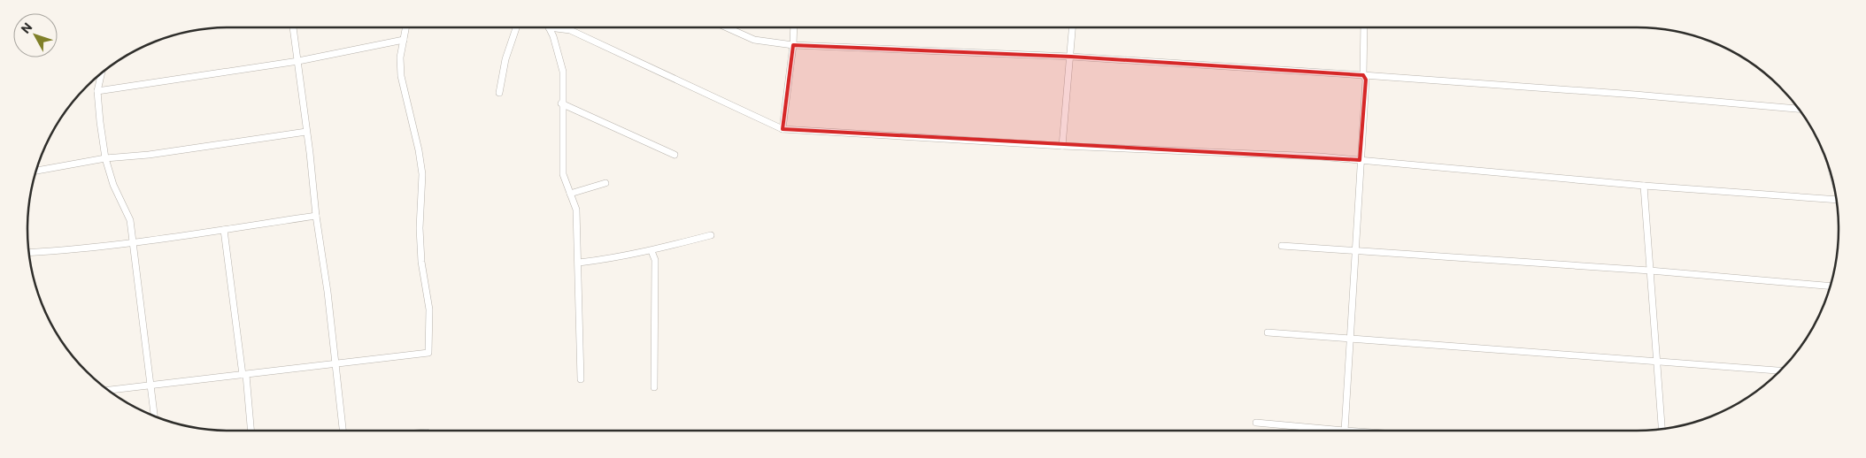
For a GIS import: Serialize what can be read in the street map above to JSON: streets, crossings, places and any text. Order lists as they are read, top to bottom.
{
  "north": "top left"
}
